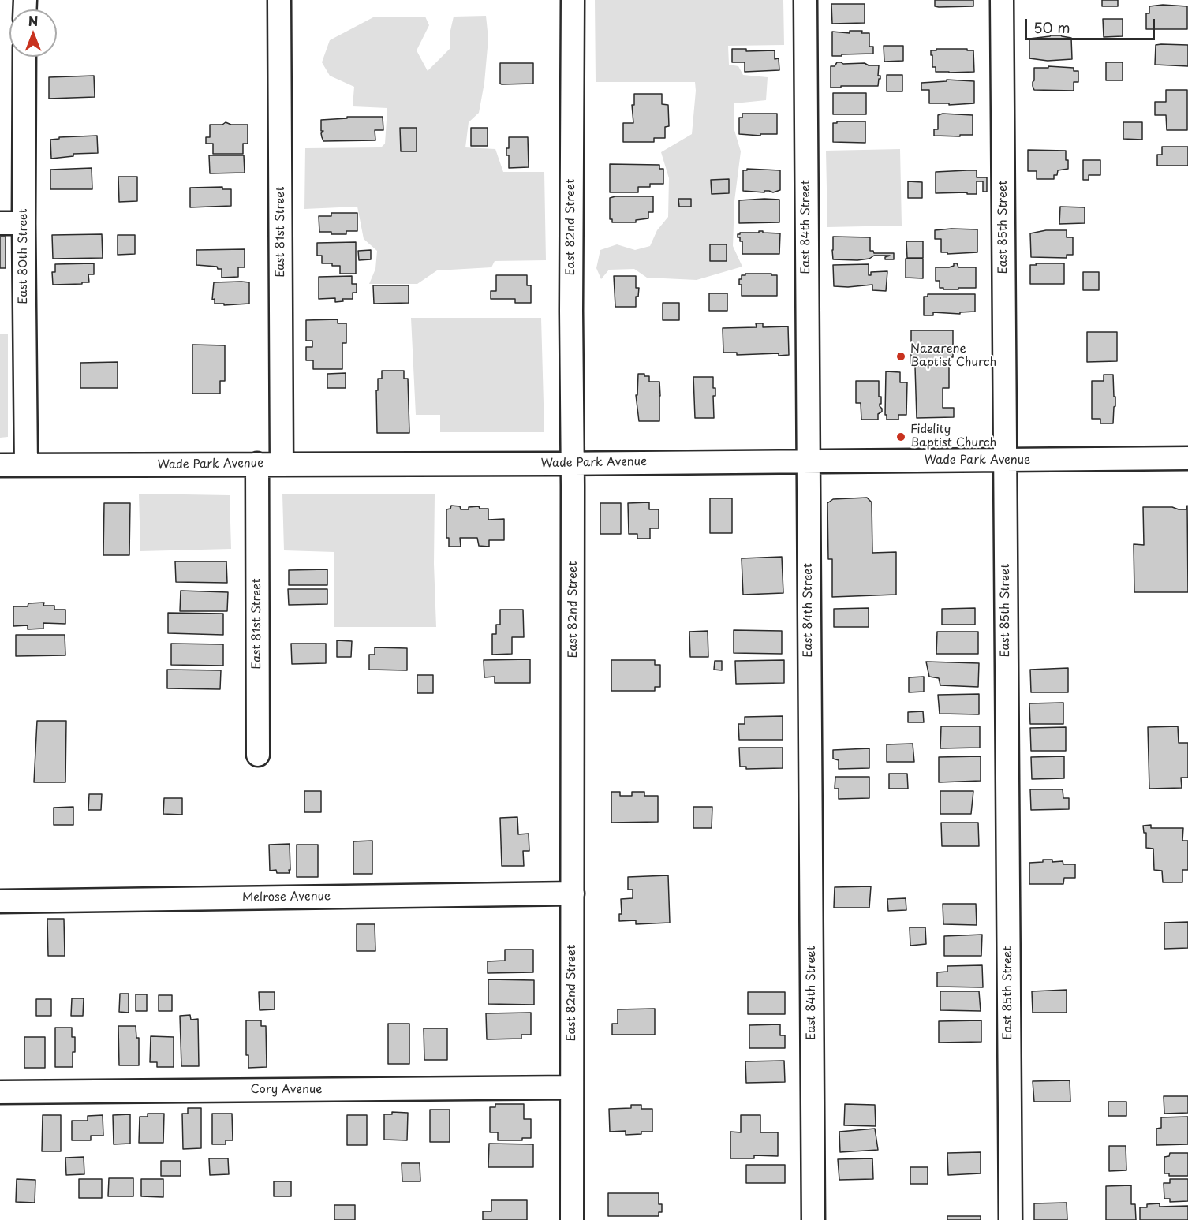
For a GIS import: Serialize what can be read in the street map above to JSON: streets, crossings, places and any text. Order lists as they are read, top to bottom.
{
  "streets": {
    "street": [
      "East 82nd Street",
      "East 84th Street",
      "East 85th Street",
      "East 81st Street",
      "East 80th Street",
      "Wade Park Avenue",
      "Melrose Avenue",
      "Cory Avenue"
    ]
  },
  "crossings": [
    ["East 82nd Street", "Wade Park Avenue"],
    ["East 82nd Street", "Melrose Avenue"],
    ["East 82nd Street", "Cory Avenue"],
    ["East 84th Street", "Wade Park Avenue"],
    ["East 85th Street", "Wade Park Avenue"],
    ["East 81st Street", "Wade Park Avenue"],
    ["East 80th Street", "Wade Park Avenue"]
  ],
  "places": ["Nazarene Baptist Church", "Fidelity Baptist Church"],
  "scale_bar": "50 m",
  "north": "top"
}
